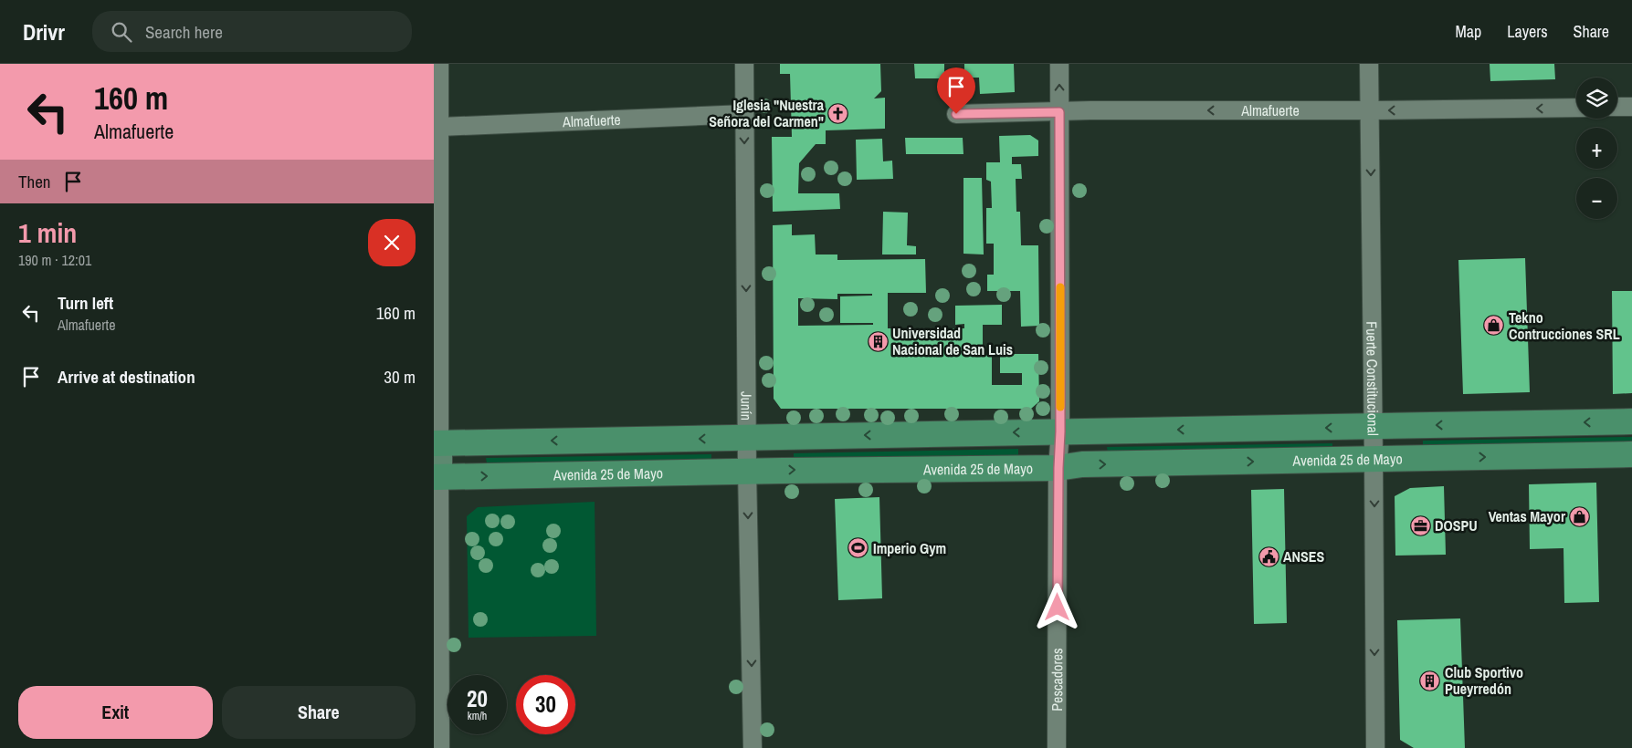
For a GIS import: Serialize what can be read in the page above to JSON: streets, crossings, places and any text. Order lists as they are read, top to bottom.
{
  "streets": {
    "main road": ["Avenida 25 de Mayo"],
    "street": [
      "Almafuerte",
      "Fuerte Constitucional",
      "Junín",
      "Pescadores"
    ]
  },
  "crossings": [
    ["Almafuerte", "Fuerte Constitucional"],
    ["Almafuerte", "Junín"],
    ["Almafuerte", "Pescadores"],
    ["Fuerte Constitucional", "Avenida 25 de Mayo"],
    ["Junín", "Avenida 25 de Mayo"],
    ["Avenida 25 de Mayo", "Pescadores"]
  ],
  "one_way": ["Almafuerte", "Fuerte Constitucional", "Junín"],
  "places": {
    "church": ["Iglesia \"Nuestra Señora del Carmen\""],
    "shop": ["Tekno Contrucciones SRL", "Ventas Mayor"],
    "building": ["Universidad Nacional de San Luis", "Club Sportivo Pueyrredón"],
    "office": ["DOSPU"],
    "sports": ["Imperio Gym"],
    "public building": ["ANSES"]
  },
  "page": {
    "header": "Drivr",
    "search": "Search here",
    "nav": ["Map", "Layers", "Share"],
    "turn": ["160 m", "Almafuerte"],
    "map_buttons": ["+", "−"],
    "then": "Then",
    "heading": ["1 min", "190 m · 12:01"],
    "list": [
      {
        "name": "Turn left",
        "note": "Almafuerte",
        "value": "160 m"
      },
      {
        "name": "Arrive at destination",
        "value": "30 m"
      }
    ],
    "speed": "20 km/h",
    "limit": "30",
    "buttons": ["Exit", "Share"]
  }
}
